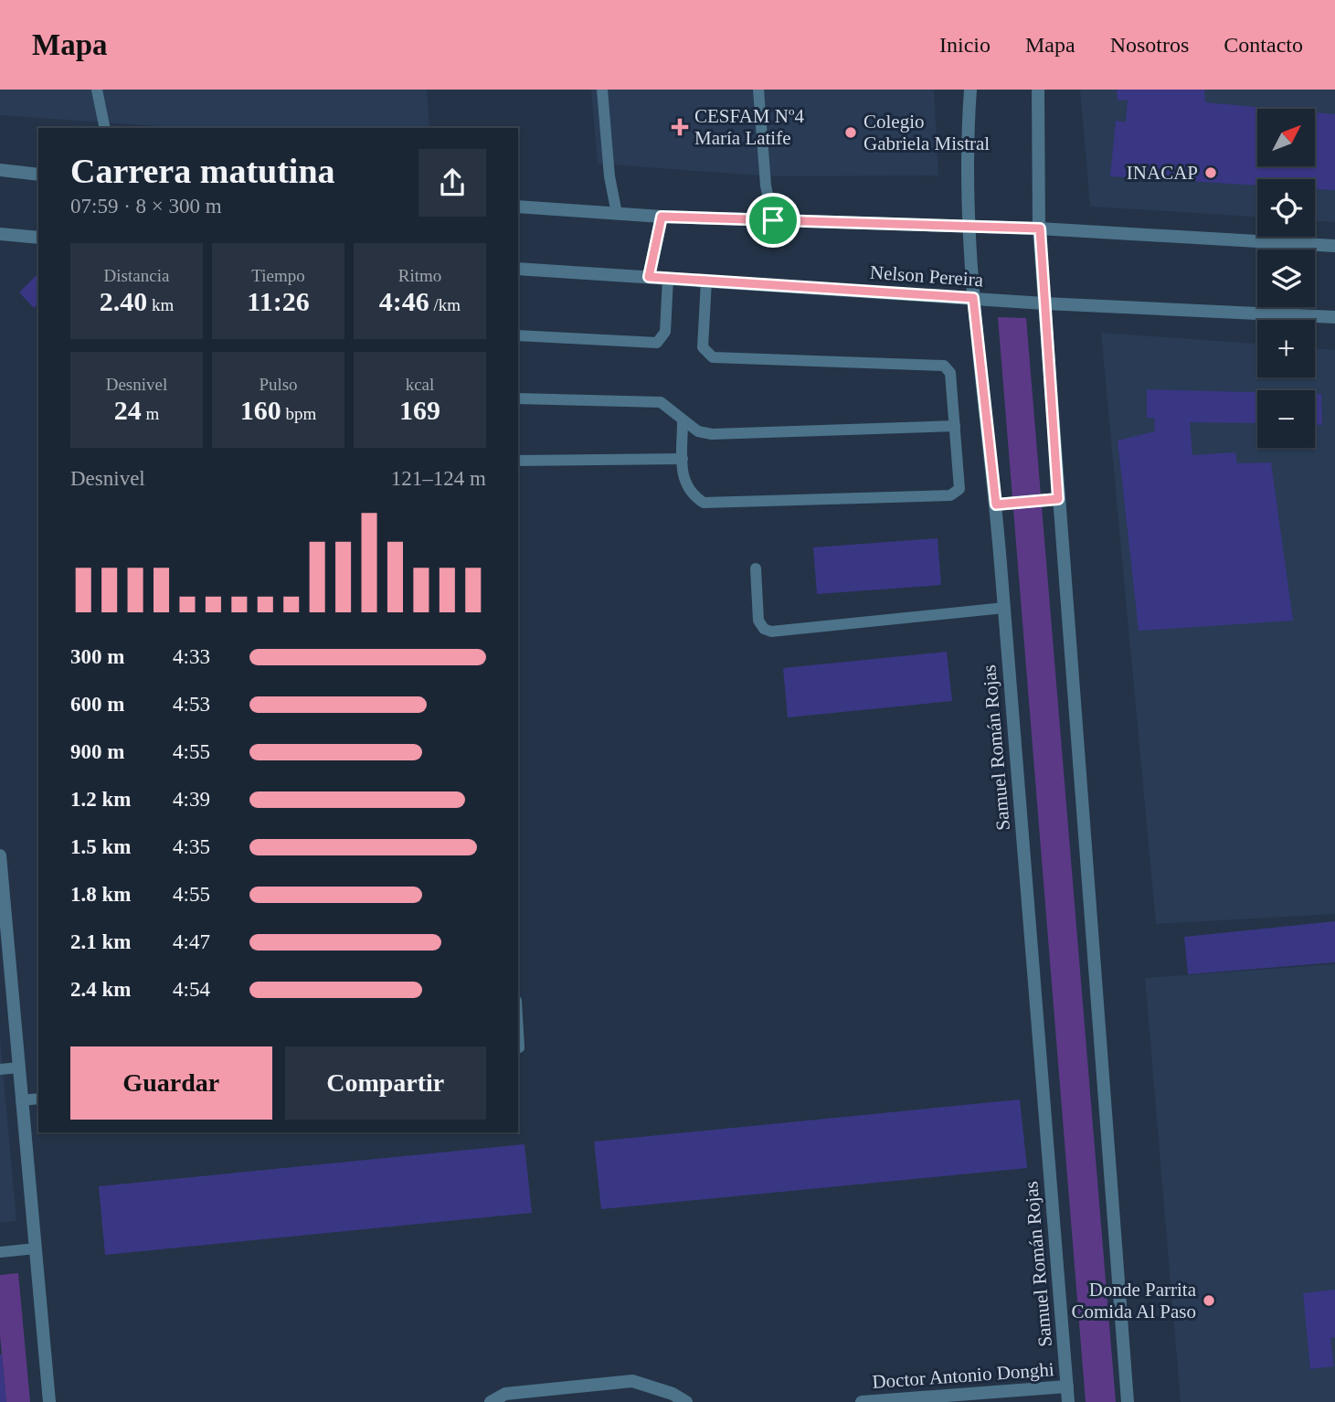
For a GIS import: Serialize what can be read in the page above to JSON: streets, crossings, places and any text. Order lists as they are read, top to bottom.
{
  "streets": {
    "street": ["Nelson Pereira", "Samuel Román Rojas", "Doctor Antonio Donghi"]
  },
  "crossings": [
    ["Nelson Pereira", "Samuel Román Rojas"],
    ["Samuel Román Rojas", "Doctor Antonio Donghi"]
  ],
  "places": {
    "health": ["CESFAM Nº4 María Latife"],
    "other": ["Colegio Gabriela Mistral", "INACAP", "Donde Parrita Comida Al Paso"]
  },
  "north": "top right",
  "page": {
    "header": "Mapa",
    "nav": [
      "Inicio",
      "Mapa",
      "Nosotros",
      "Contacto"
    ],
    "map_buttons": ["+", "−"],
    "heading": ["Carrera matutina", "07:59 · 8 × 300 m"],
    "stats": [
      ["Distancia", "2.40 km"],
      ["Tiempo", "11:26"],
      ["Ritmo", "4:46 /km"],
      ["Desnivel", "24 m"],
      ["Pulso", "160 bpm"],
      ["kcal", "169"]
    ],
    "chart": ["Desnivel", "121–124 m"],
    "list": [
      {
        "name": "300 m",
        "note": "4:33"
      },
      {
        "name": "600 m",
        "note": "4:53"
      },
      {
        "name": "900 m",
        "note": "4:55"
      },
      {
        "name": "1.2 km",
        "note": "4:39"
      },
      {
        "name": "1.5 km",
        "note": "4:35"
      },
      {
        "name": "1.8 km",
        "note": "4:55"
      },
      {
        "name": "2.1 km",
        "note": "4:47"
      },
      {
        "name": "2.4 km",
        "note": "4:54"
      }
    ],
    "buttons": ["Guardar", "Compartir"]
  }
}
